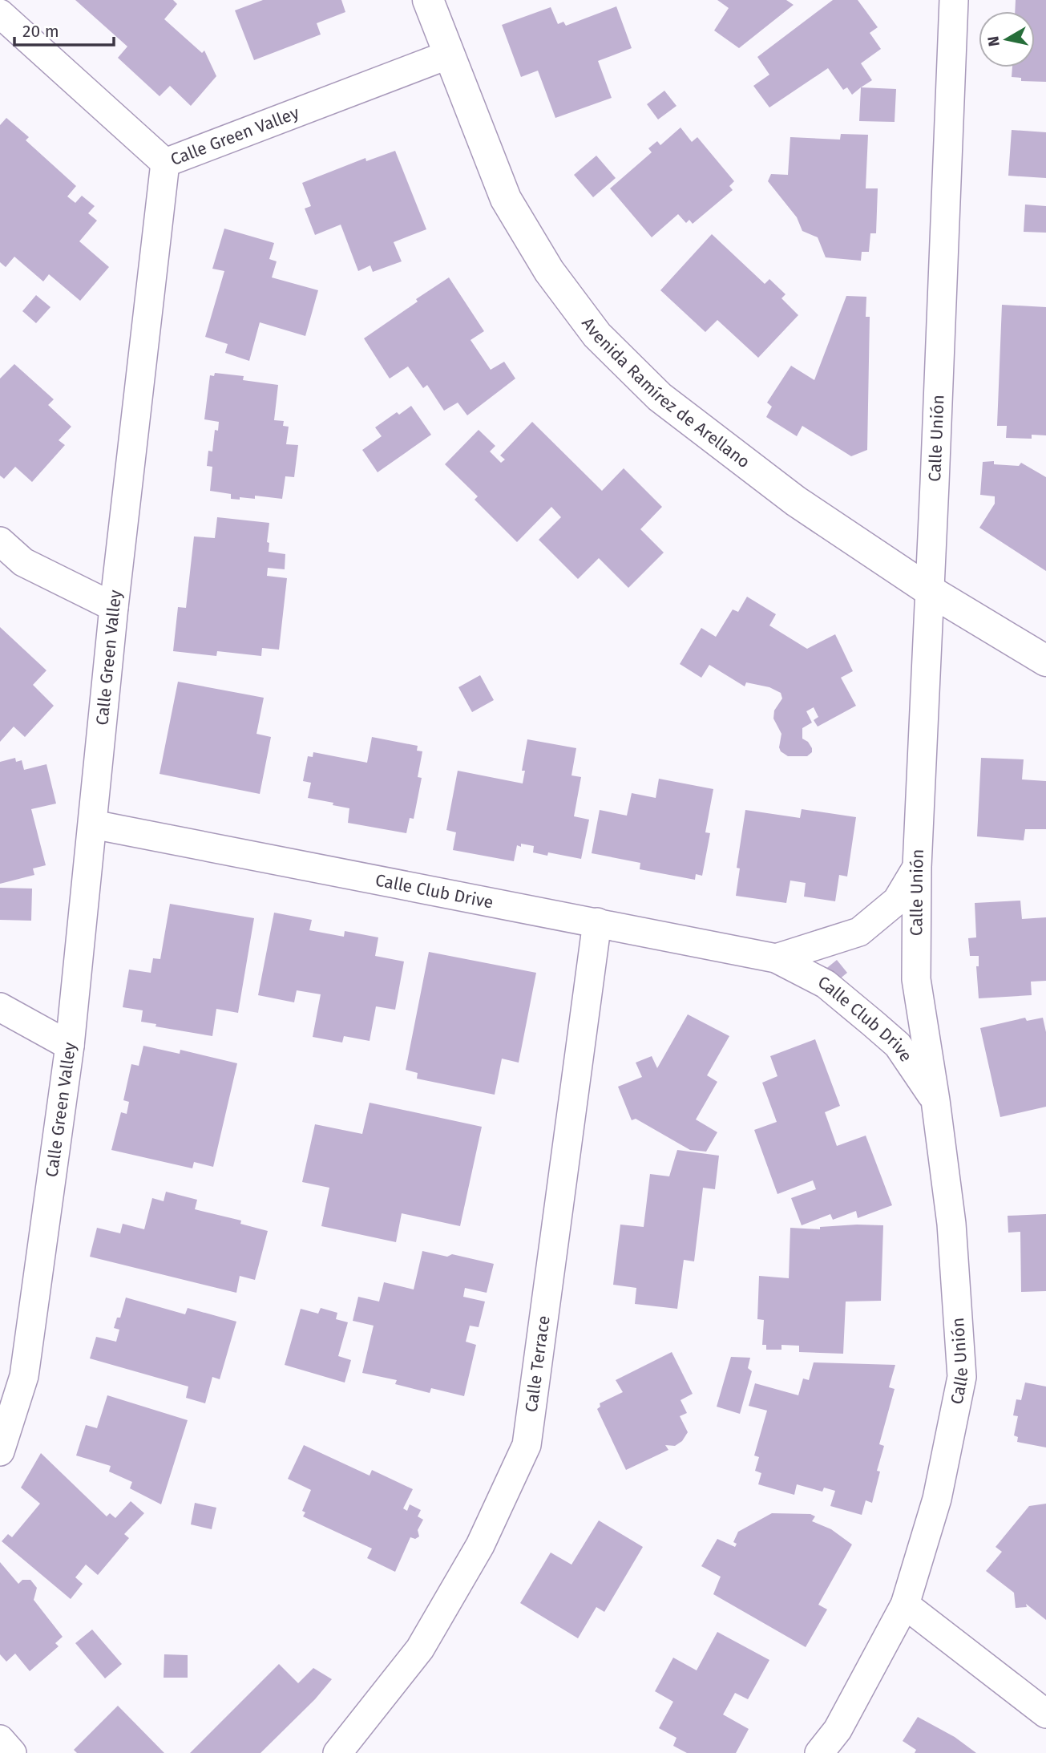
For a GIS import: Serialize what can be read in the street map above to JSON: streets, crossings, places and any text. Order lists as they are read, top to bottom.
{
  "streets": {
    "street": [
      "Calle Green Valley",
      "Avenida Ramírez de Arellano",
      "Calle Unión",
      "Calle Club Drive",
      "Calle Terrace"
    ]
  },
  "crossings": [
    ["Calle Green Valley", "Avenida Ramírez de Arellano"],
    ["Calle Green Valley", "Calle Club Drive"],
    ["Avenida Ramírez de Arellano", "Calle Unión"],
    ["Calle Unión", "Calle Club Drive"],
    ["Calle Club Drive", "Calle Terrace"]
  ],
  "scale_bar": "20 m",
  "north": "left"
}
